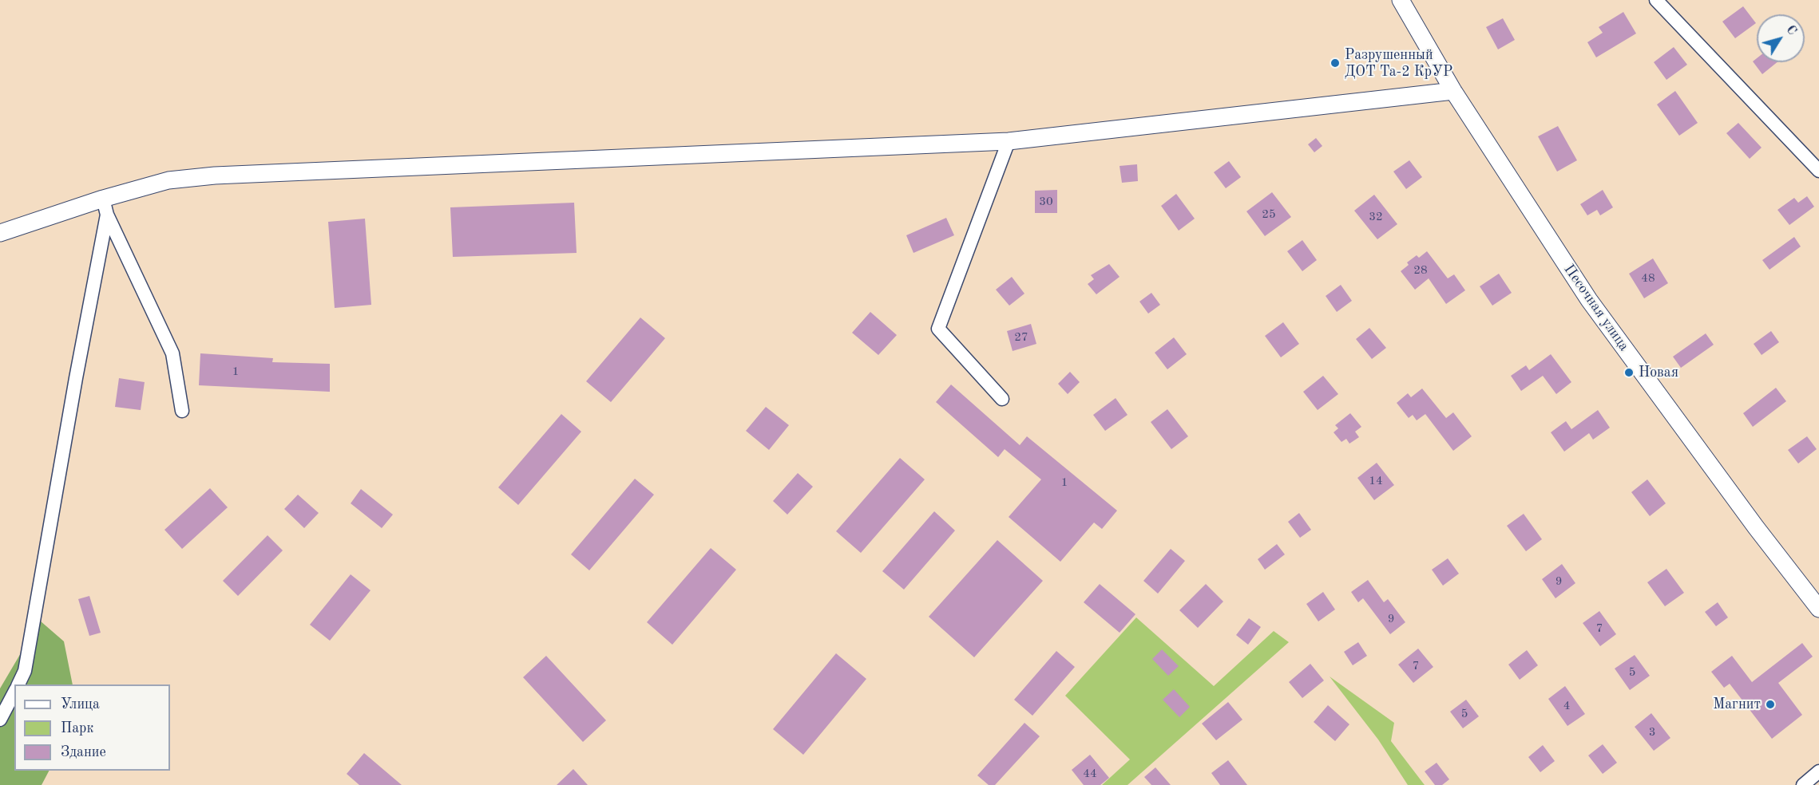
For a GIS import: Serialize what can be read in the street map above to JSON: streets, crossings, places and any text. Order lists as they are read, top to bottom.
{
  "streets": {
    "street": ["Песочная улица"]
  },
  "places": ["Разрушенный ДОТ Та-2 КрУР", "Новая", "Магнит"],
  "house_numbers": [
    "30",
    "25",
    "32",
    "28",
    "48",
    "27",
    "1",
    "14",
    "1",
    "9",
    "9",
    "7",
    "7",
    "5",
    "4",
    "5",
    "3",
    "44"
  ],
  "legend": ["Улица", "Парк", "Здание"],
  "north": "top right"
}
